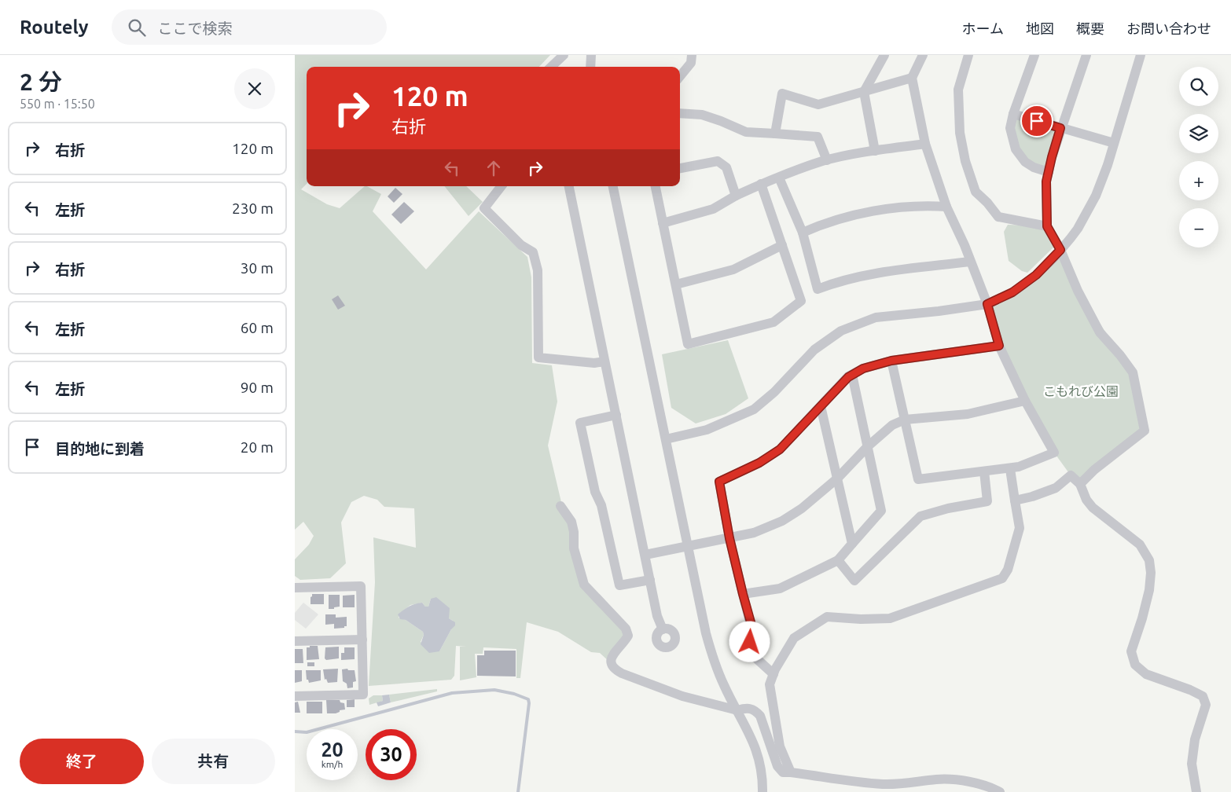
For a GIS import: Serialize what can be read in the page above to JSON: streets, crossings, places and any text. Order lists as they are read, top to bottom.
{
  "parks": ["こもれび公園"],
  "page": {
    "header": "Routely",
    "search": "ここで検索",
    "nav": [
      "ホーム",
      "地図",
      "概要",
      "お問い合わせ"
    ],
    "heading": ["2 分", "550 m · 15:50"],
    "map_buttons": ["+", "−"],
    "turn": ["120 m", "右折"],
    "list": [
      {
        "name": "右折",
        "value": "120 m"
      },
      {
        "name": "左折",
        "value": "230 m"
      },
      {
        "name": "右折",
        "value": "30 m"
      },
      {
        "name": "左折",
        "value": "60 m"
      },
      {
        "name": "左折",
        "value": "90 m"
      },
      {
        "name": "目的地に到着",
        "value": "20 m"
      }
    ],
    "speed": "20 km/h",
    "limit": "30",
    "buttons": ["終了", "共有"]
  }
}
